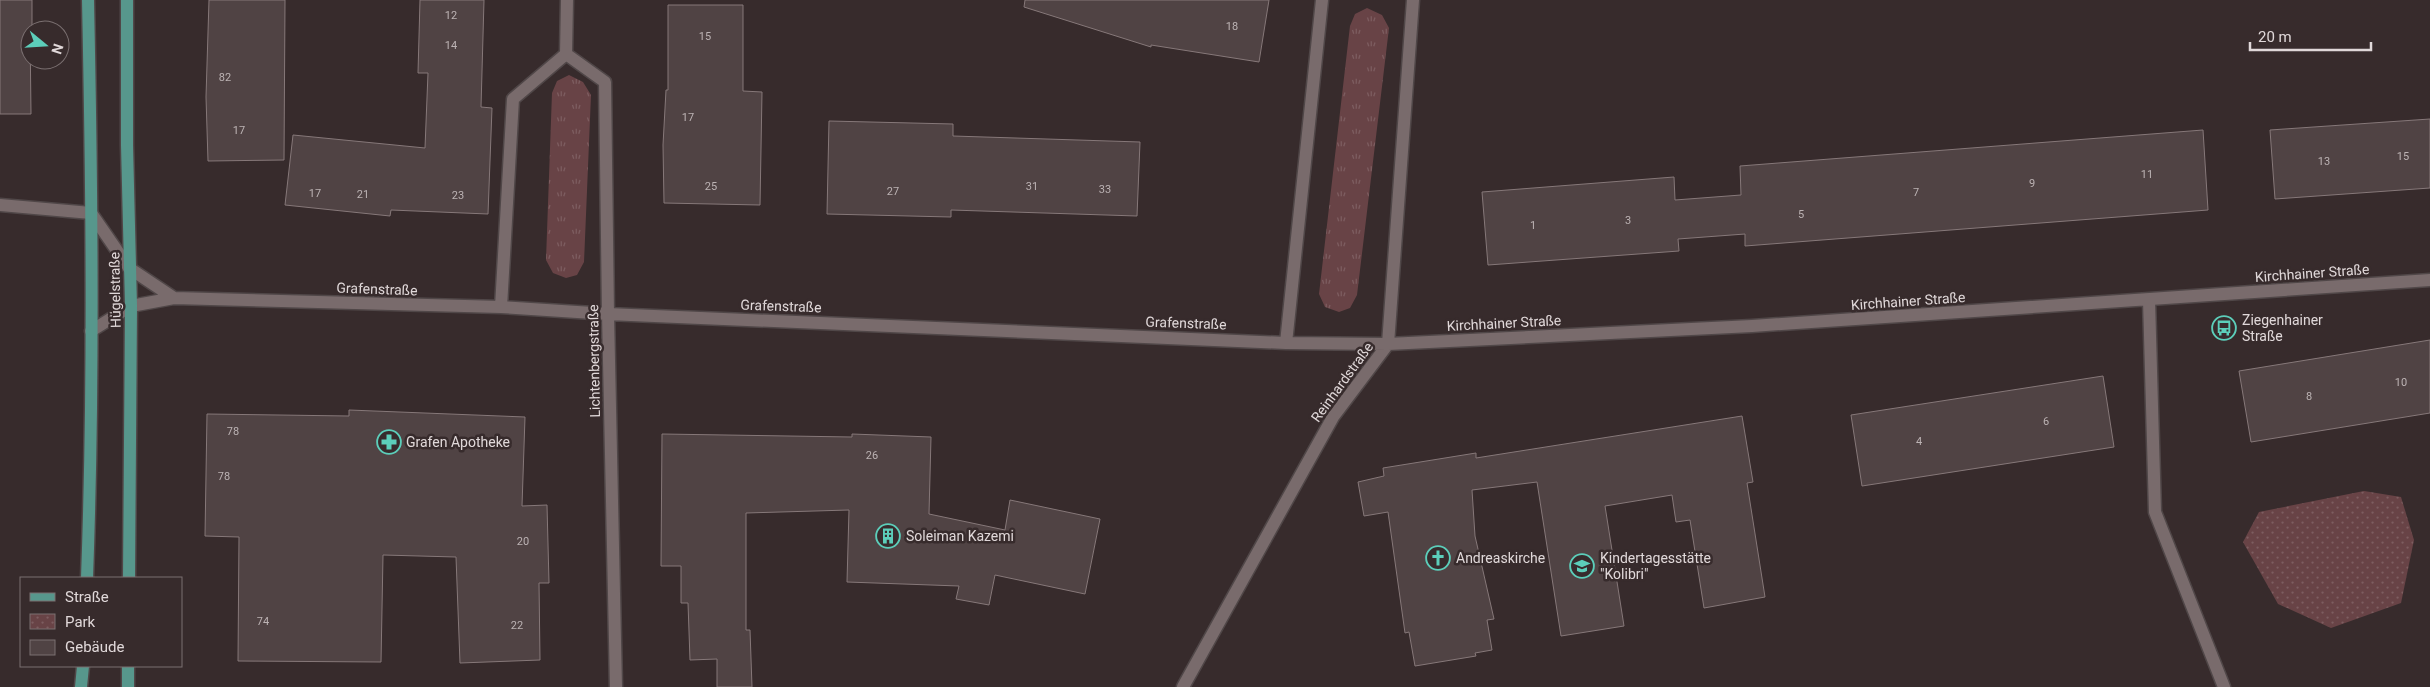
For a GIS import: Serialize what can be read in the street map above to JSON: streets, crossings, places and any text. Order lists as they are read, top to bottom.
{
  "streets": {
    "main road": ["Hügelstraße"],
    "street": [
      "Kirchhainer Straße",
      "Grafenstraße",
      "Lichtenbergstraße",
      "Reinhardstraße"
    ]
  },
  "crossings": [
    ["Kirchhainer Straße", "Grafenstraße"],
    ["Kirchhainer Straße", "Reinhardstraße"],
    ["Grafenstraße", "Hügelstraße"],
    ["Grafenstraße", "Lichtenbergstraße"],
    ["Grafenstraße", "Reinhardstraße"]
  ],
  "places": {
    "bus stop": ["Ziegenhainer Straße"],
    "pharmacy": ["Grafen Apotheke"],
    "building": ["Soleiman Kazemi"],
    "church": ["Andreaskirche"],
    "school or university": ["Kindertagesstätte \"Kolibri\""]
  },
  "house_numbers": [
    "12",
    "18",
    "15",
    "14",
    "82",
    "17",
    "17",
    "15",
    "13",
    "11",
    "9",
    "25",
    "31",
    "33",
    "27",
    "7",
    "17",
    "21",
    "23",
    "5",
    "3",
    "1",
    "10",
    "8",
    "6",
    "78",
    "4",
    "26",
    "78",
    "20",
    "74",
    "22"
  ],
  "legend": ["Straße", "Park", "Gebäude"],
  "scale_bar": "20 m",
  "north": "right"
}
